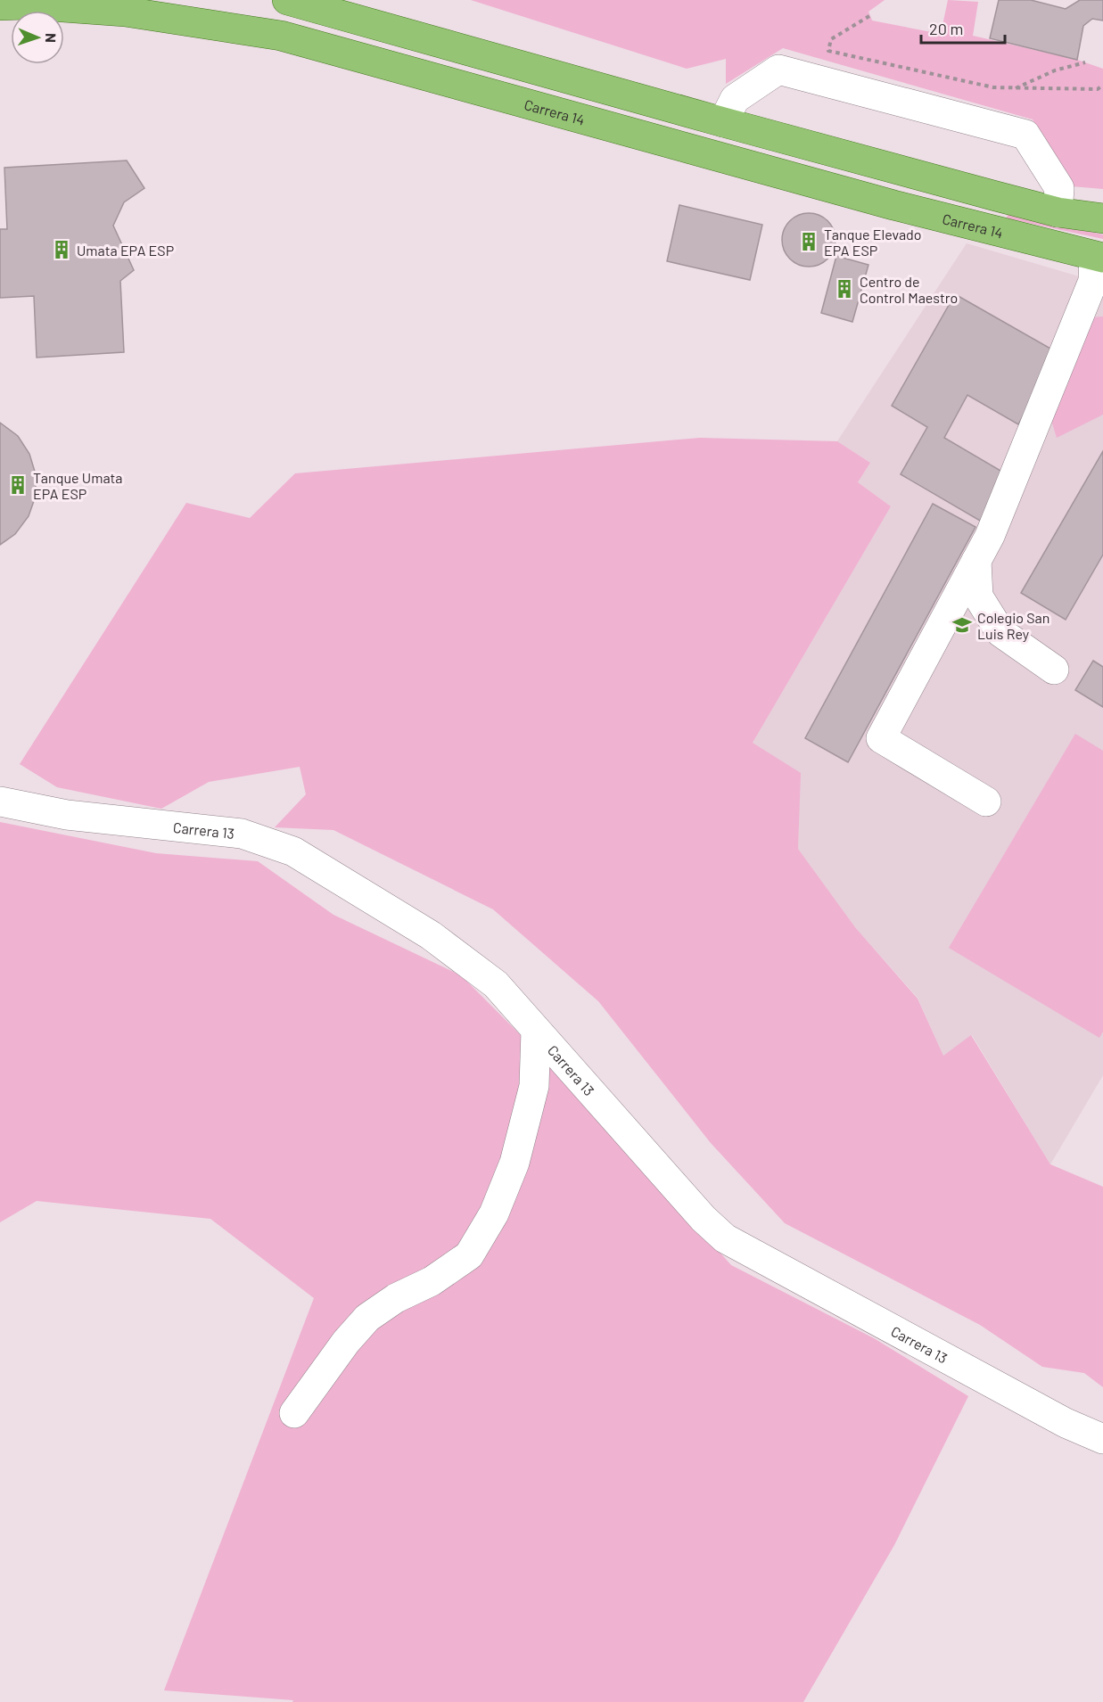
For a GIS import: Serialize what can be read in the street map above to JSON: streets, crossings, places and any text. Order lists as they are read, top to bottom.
{
  "streets": {
    "main road": ["Carrera 14"],
    "street": ["Carrera 13"]
  },
  "places": {
    "building": [
      "Tanque Elevado EPA ESP",
      "Umata EPA ESP",
      "Centro de Control Maestro",
      "Tanque Umata EPA ESP"
    ],
    "school or university": ["Colegio San Luis Rey"]
  },
  "scale_bar": "20 m",
  "north": "right"
}
